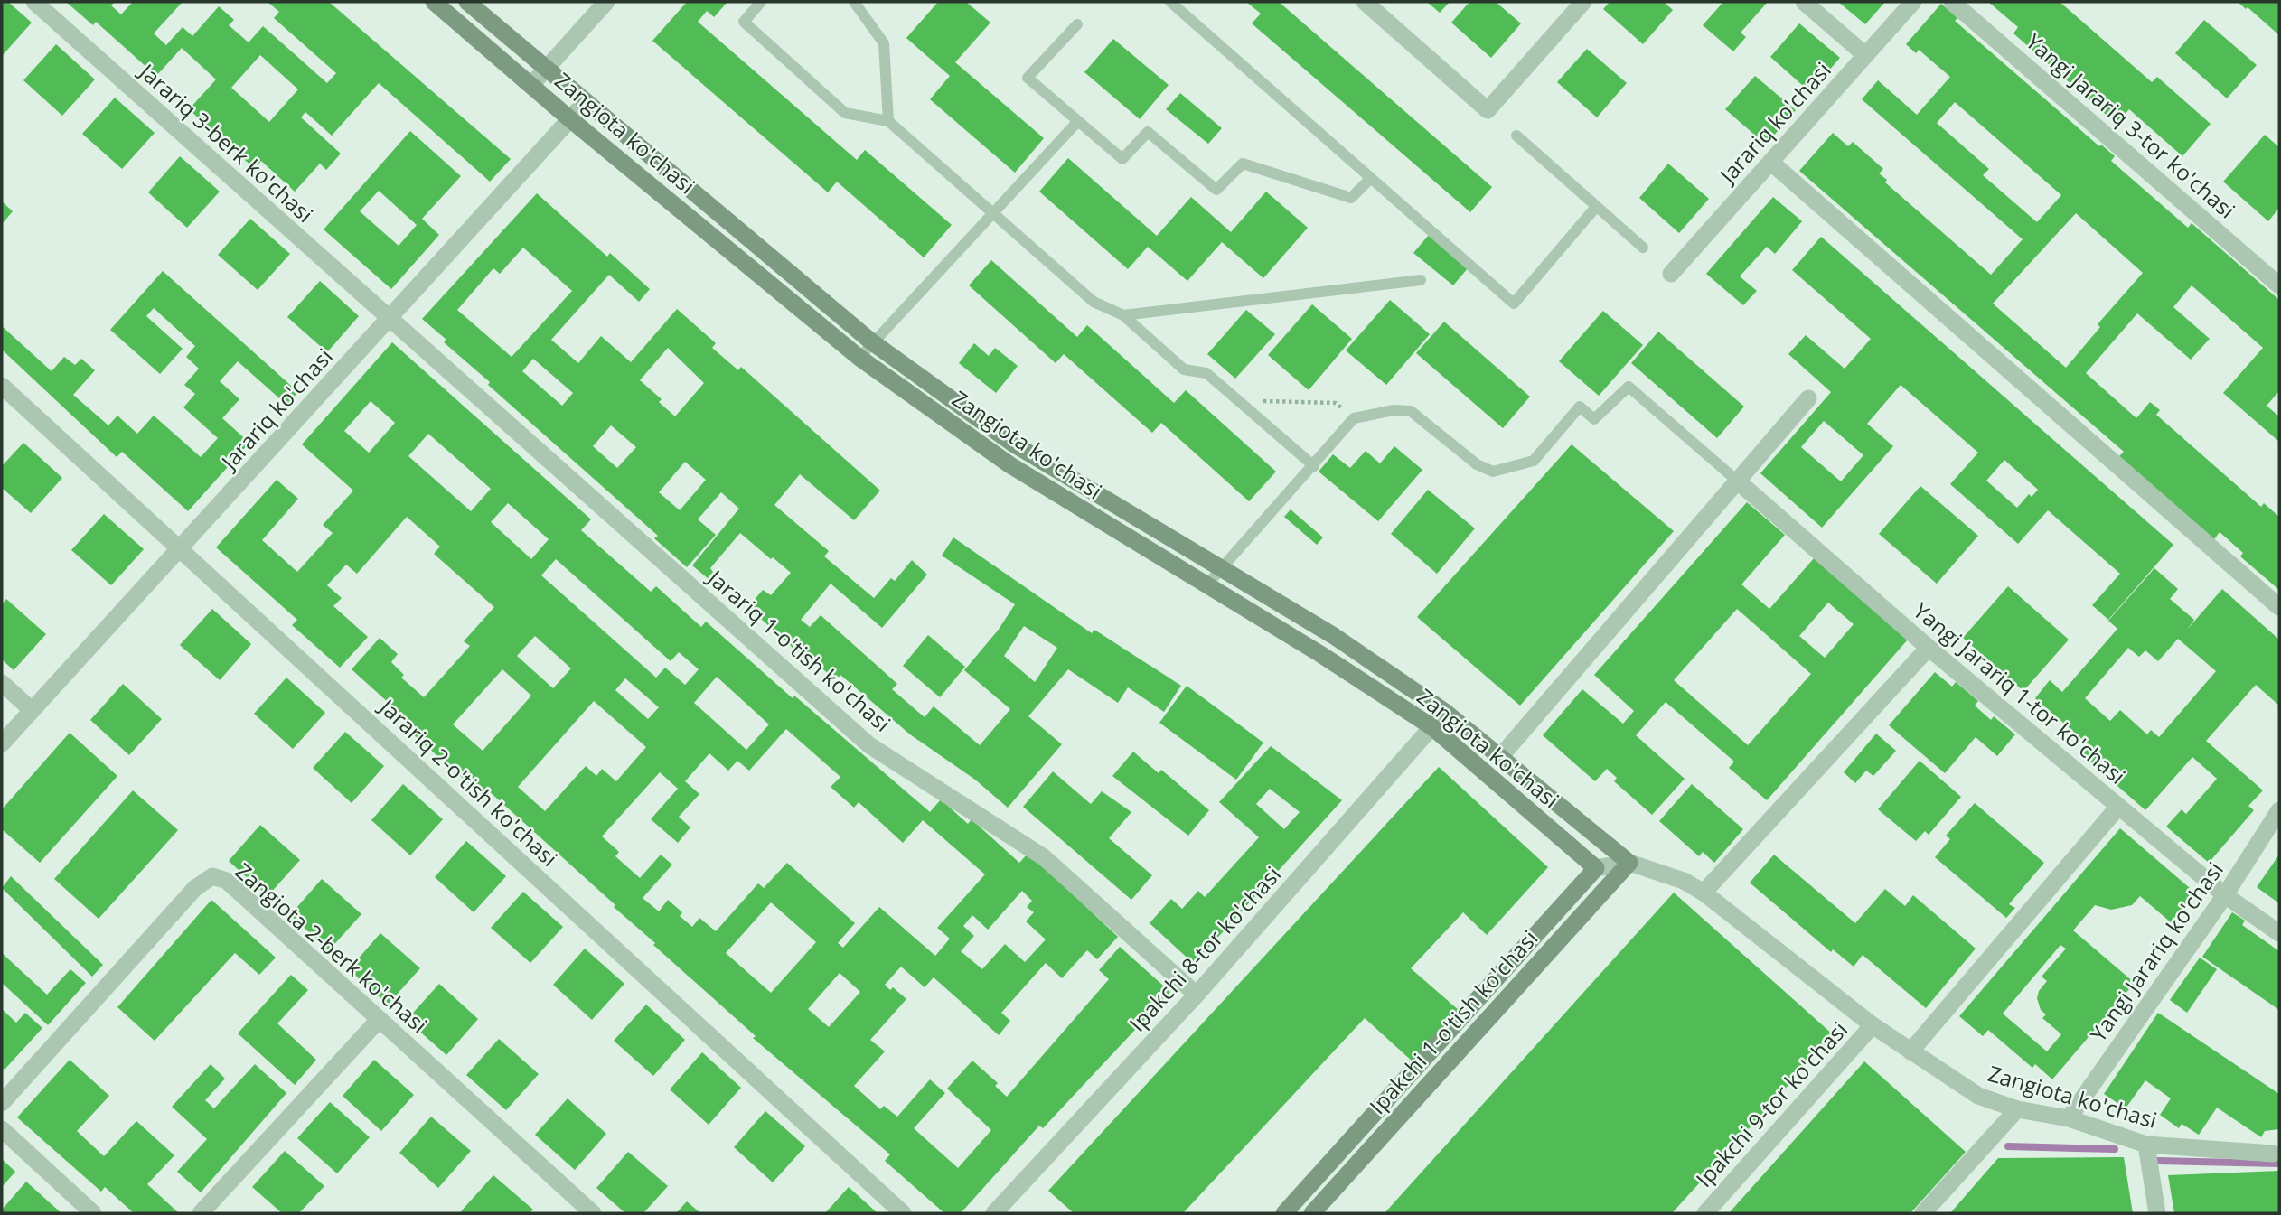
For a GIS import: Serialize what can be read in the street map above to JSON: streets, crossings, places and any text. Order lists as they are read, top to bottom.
{
  "streets": {
    "main road": ["Zangiota ko'chasi", "Ipakchi 1-o'tish ko'chasi"],
    "street": [
      "Jarariq ko'chasi",
      "Yangi Jarariq 3-tor ko'chasi",
      "Jarariq 3-berk ko'chasi",
      "Jarariq 1-o'tish ko'chasi",
      "Yangi Jarariq 1-tor ko'chasi",
      "Jarariq 2-o'tish ko'chasi",
      "Zangiota 2-berk ko'chasi",
      "Ipakchi 8-tor ko'chasi",
      "Yangi Jarariq ko'chasi",
      "Ipakchi 9-tor ko'chasi"
    ]
  },
  "crossings": [
    ["Jarariq ko'chasi", "Zangiota ko'chasi"],
    ["Jarariq ko'chasi", "Jarariq 3-berk ko'chasi"],
    ["Jarariq ko'chasi", "Jarariq 1-o'tish ko'chasi"],
    ["Jarariq ko'chasi", "Jarariq 2-o'tish ko'chasi"],
    ["Zangiota ko'chasi", "Ipakchi 8-tor ko'chasi"],
    ["Zangiota ko'chasi", "Yangi Jarariq ko'chasi"],
    ["Zangiota ko'chasi", "Ipakchi 1-o'tish ko'chasi"],
    ["Zangiota ko'chasi", "Ipakchi 9-tor ko'chasi"],
    ["Jarariq 3-berk ko'chasi", "Jarariq 1-o'tish ko'chasi"],
    ["Jarariq 1-o'tish ko'chasi", "Ipakchi 8-tor ko'chasi"],
    ["Yangi Jarariq 1-tor ko'chasi", "Yangi Jarariq ko'chasi"]
  ]
}
